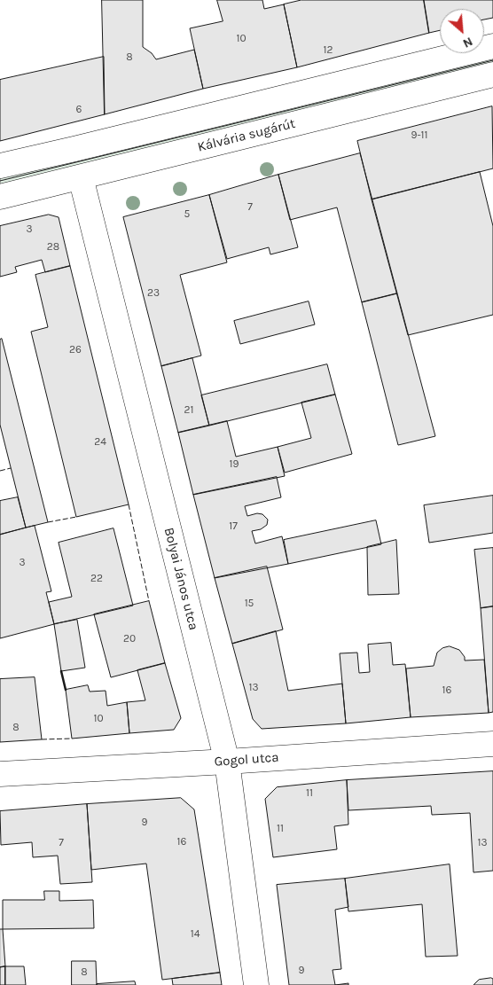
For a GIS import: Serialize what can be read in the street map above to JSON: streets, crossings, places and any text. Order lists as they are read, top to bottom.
{
  "streets": {
    "street": ["Kálvária sugárút", "Bolyai János utca", "Gogol utca"]
  },
  "crossings": [
    ["Kálvária sugárút", "Bolyai János utca"],
    ["Bolyai János utca", "Gogol utca"]
  ],
  "house_numbers": [
    "10",
    "12",
    "8",
    "6",
    "9-11",
    "7",
    "5",
    "3",
    "28",
    "23",
    "26",
    "21",
    "24",
    "19",
    "17",
    "3",
    "22",
    "15",
    "20",
    "13",
    "16",
    "10",
    "8",
    "11",
    "9",
    "11",
    "16",
    "7",
    "13",
    "14",
    "9",
    "8"
  ],
  "north": "bottom right"
}
